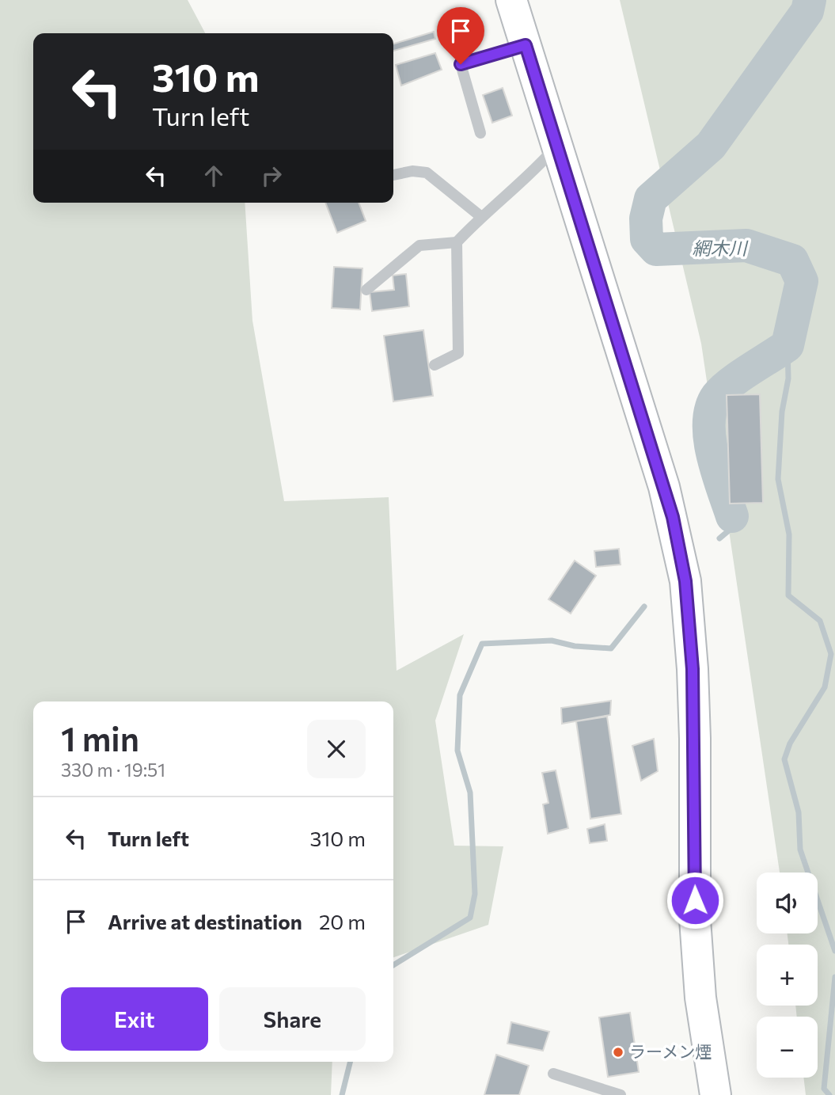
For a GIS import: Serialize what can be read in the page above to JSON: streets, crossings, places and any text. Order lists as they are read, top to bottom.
{
  "water": ["網木川"],
  "places": ["ラーメン煙"],
  "page": {
    "turn": ["310 m", "Turn left"],
    "heading": ["1 min", "330 m · 19:51"],
    "list": [
      {
        "name": "Turn left",
        "value": "310 m"
      },
      {
        "name": "Arrive at destination",
        "value": "20 m"
      }
    ],
    "map_buttons": ["+", "−"],
    "buttons": ["Exit", "Share"]
  }
}
